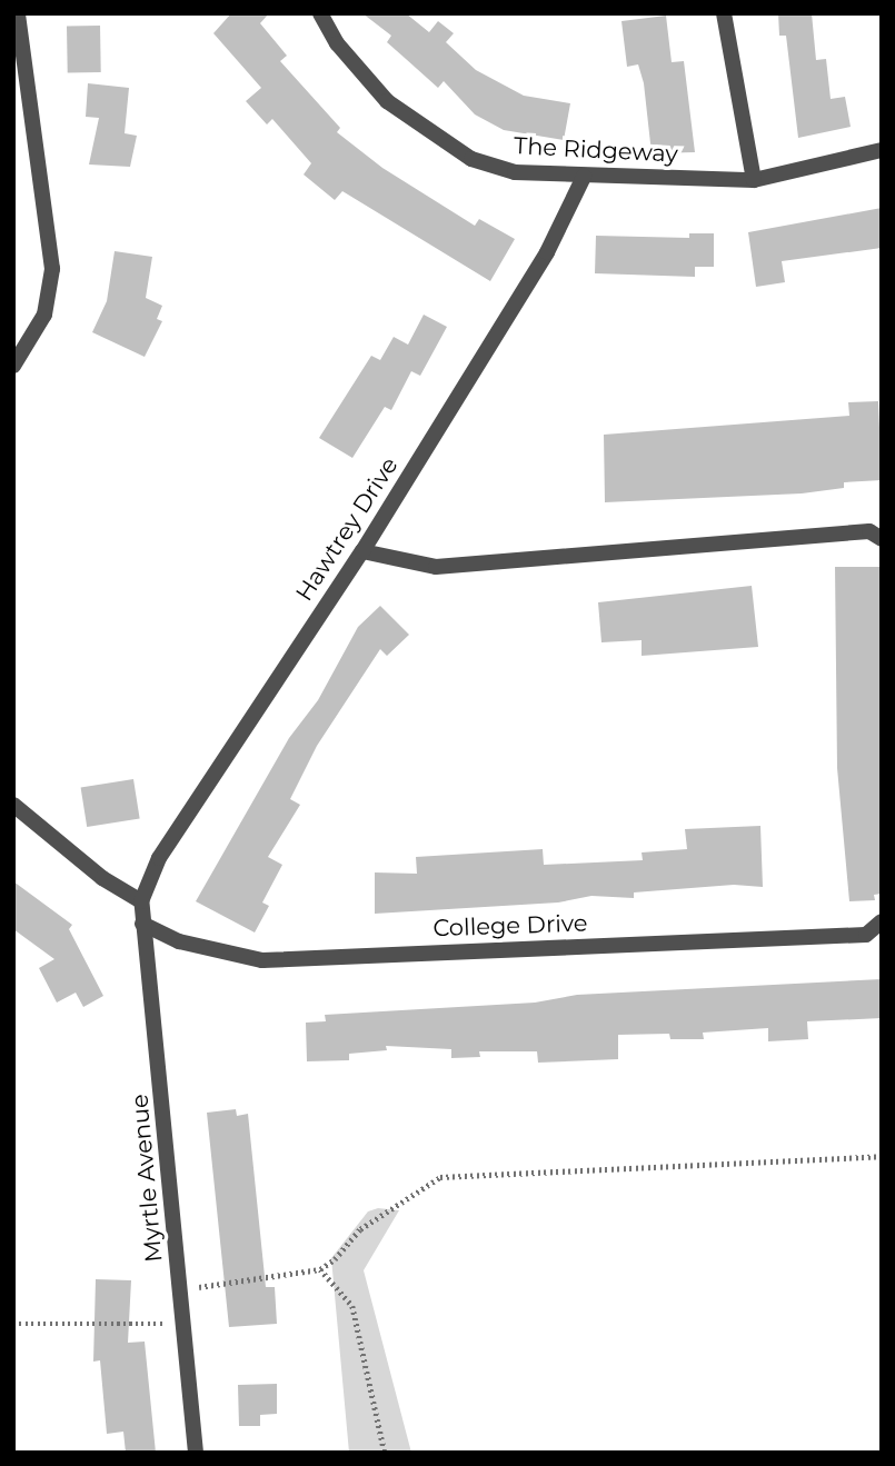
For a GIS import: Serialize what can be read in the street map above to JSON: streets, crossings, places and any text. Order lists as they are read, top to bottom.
{
  "streets": {
    "street": [
      "The Ridgeway",
      "Hawtrey Drive",
      "College Drive",
      "Myrtle Avenue"
    ]
  },
  "crossings": [
    ["The Ridgeway", "Hawtrey Drive"],
    ["Hawtrey Drive", "Myrtle Avenue"],
    ["College Drive", "Myrtle Avenue"]
  ]
}
